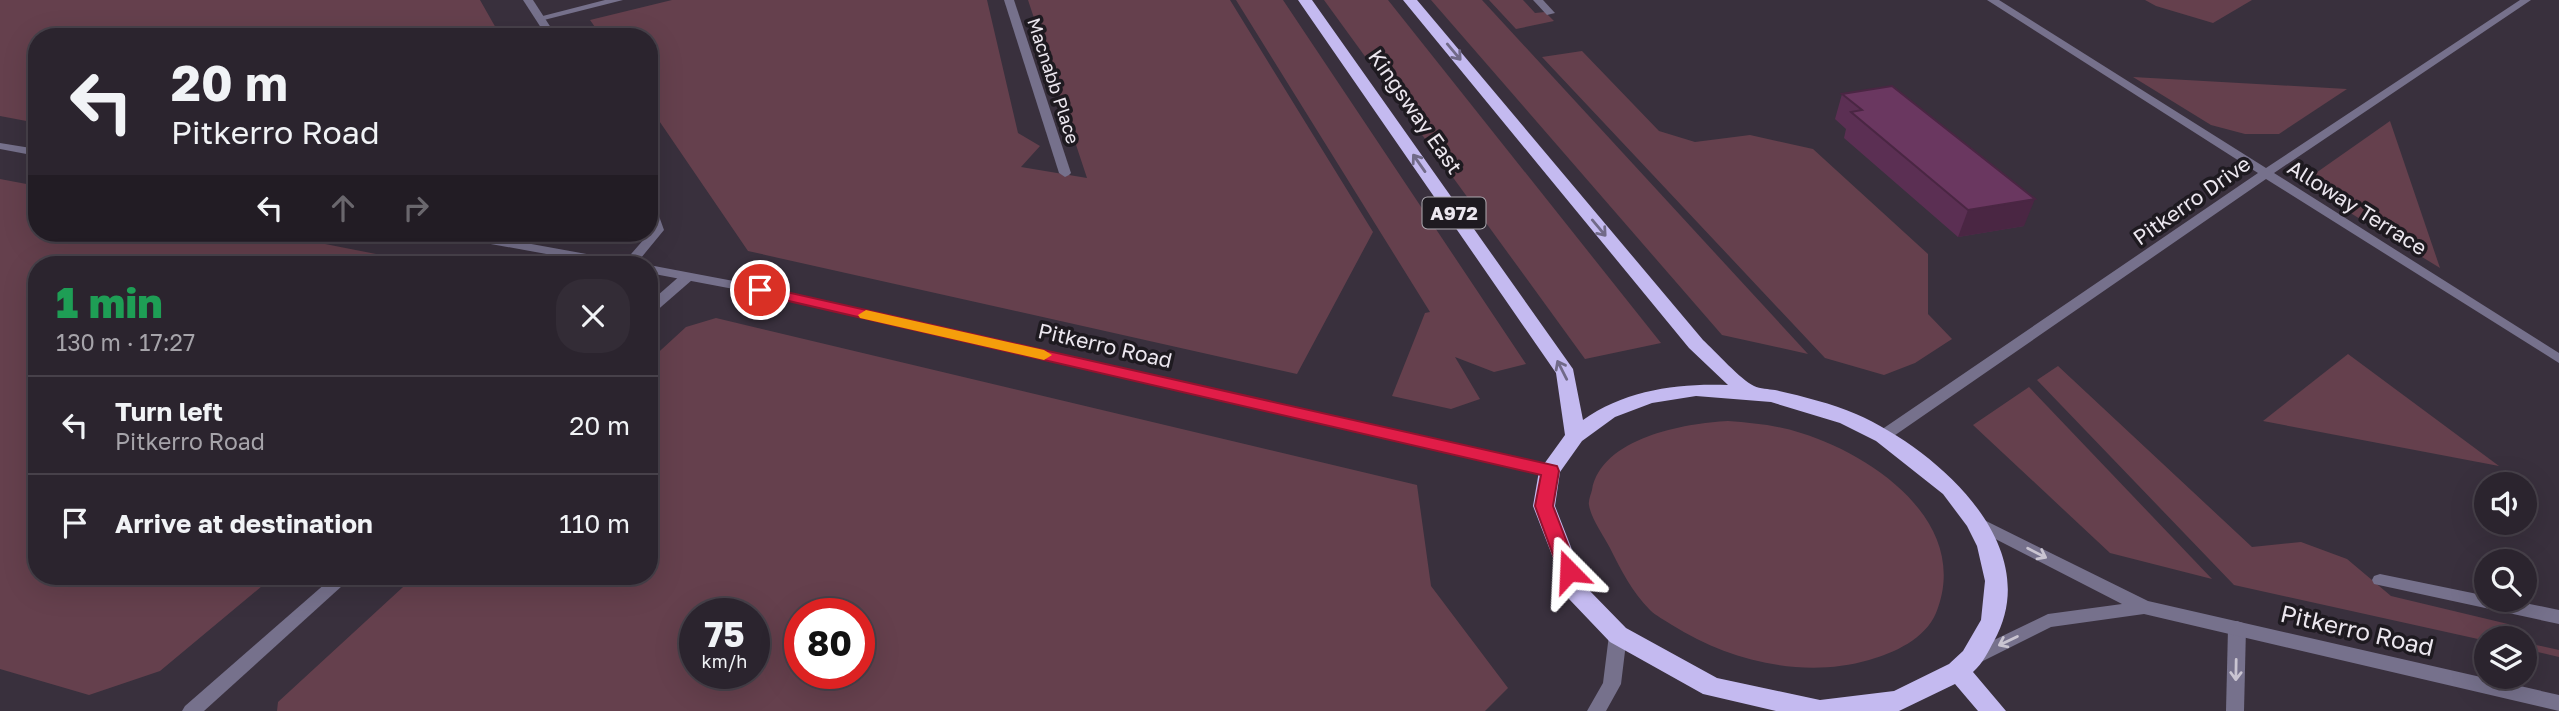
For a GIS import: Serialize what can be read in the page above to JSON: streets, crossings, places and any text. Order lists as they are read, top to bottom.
{
  "streets": {
    "highway": ["Kingsway East", "A972"],
    "street": [
      "Macnabb Place",
      "Pitkerro Drive",
      "Alloway Terrace",
      "Pitkerro Road"
    ]
  },
  "crossings": [
    ["Pitkerro Drive", "Alloway Terrace"]
  ],
  "page": {
    "turn": ["20 m", "Pitkerro Road"],
    "heading": ["1 min", "130 m · 17:27"],
    "list": [
      {
        "name": "Turn left",
        "note": "Pitkerro Road",
        "value": "20 m"
      },
      {
        "name": "Arrive at destination",
        "value": "110 m"
      }
    ],
    "speed": "75 km/h",
    "limit": "80"
  }
}
